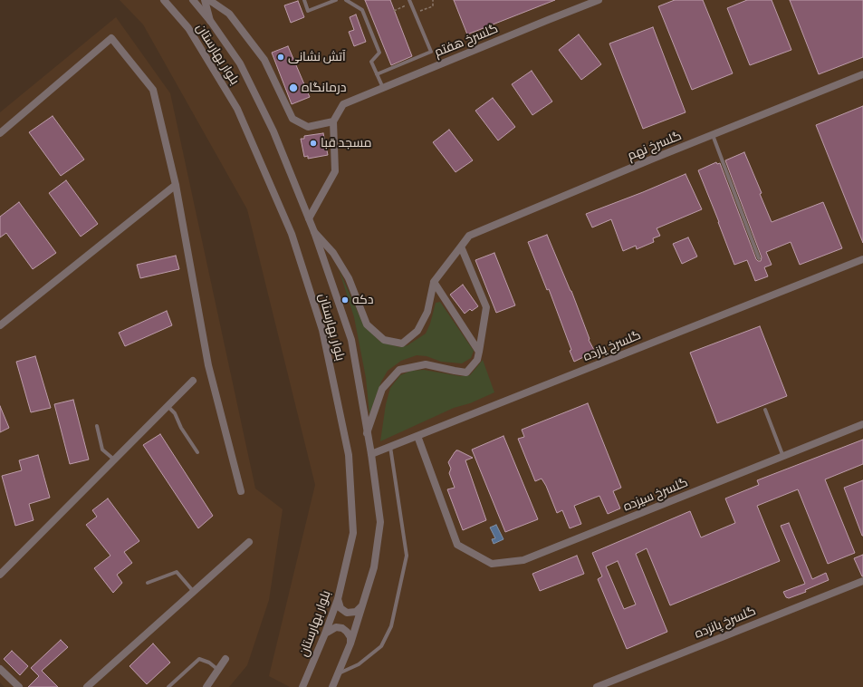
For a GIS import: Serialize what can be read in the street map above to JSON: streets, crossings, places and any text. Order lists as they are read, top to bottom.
{
  "streets": {
    "street": [
      "گلسرخ هفتم",
      "بلوار بهارستان",
      "گلسرخ نهم",
      "گلسرخ یازده",
      "گلسرخ سیزده",
      "گلسرخ پانزده"
    ]
  },
  "crossings": [
    ["بلوار بهارستان", "گلسرخ یازده"],
    ["گلسرخ یازده", "گلسرخ سیزده"]
  ],
  "places": [
    "آتش نشانی",
    "درمانگاه",
    "مسجد قبا",
    "دکه"
  ]
}
